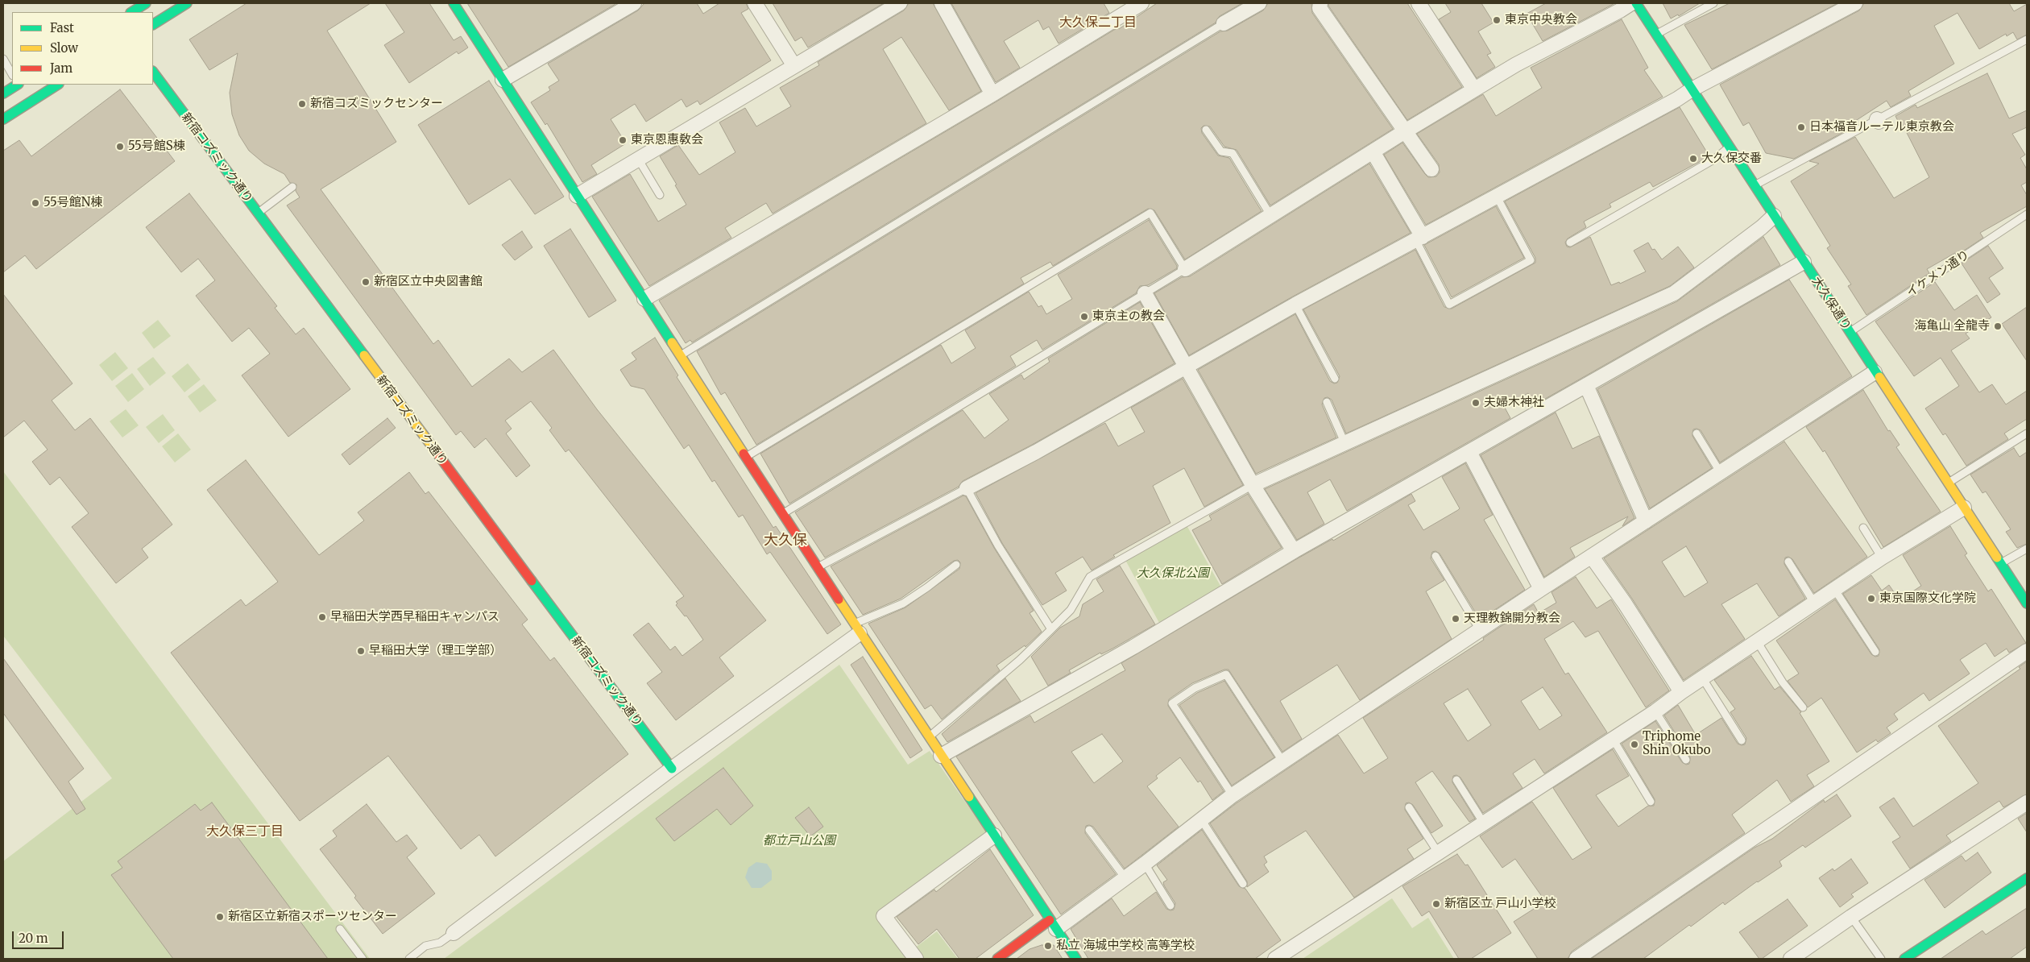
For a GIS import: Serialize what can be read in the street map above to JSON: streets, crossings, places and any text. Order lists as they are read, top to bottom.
{
  "streets": {
    "street": ["新宿コズミック通り", "大久保通り"],
    "lane": ["イケメン通り"]
  },
  "crossings": [
    ["イケメン通り", "大久保通り"]
  ],
  "districts": ["大久保二丁目", "大久保", "大久保三丁目"],
  "parks": ["大久保北公園", "都立戸山公園"],
  "places": [
    "東京中央教会",
    "新宿コズミックセンター",
    "日本福音ルーテル東京教会",
    "東京恩惠敎会",
    "55号館S棟",
    "大久保交番",
    "55号館N棟",
    "新宿区立中央図書館",
    "東京主の教会",
    "海亀山 全龍寺",
    "夫婦木神社",
    "東京国際文化学院",
    "早稲田大学西早稲田キャンパス",
    "天理教錦開分教会",
    "早稲田大学（理工学部）",
    "Triphome Shin Okubo",
    "新宿区立 戸山小学校",
    "新宿区立新宿スポーツセンター",
    "私立 海城中学校 高等学校"
  ],
  "legend": ["Fast", "Slow", "Jam"],
  "scale_bar": "20 m"
}
